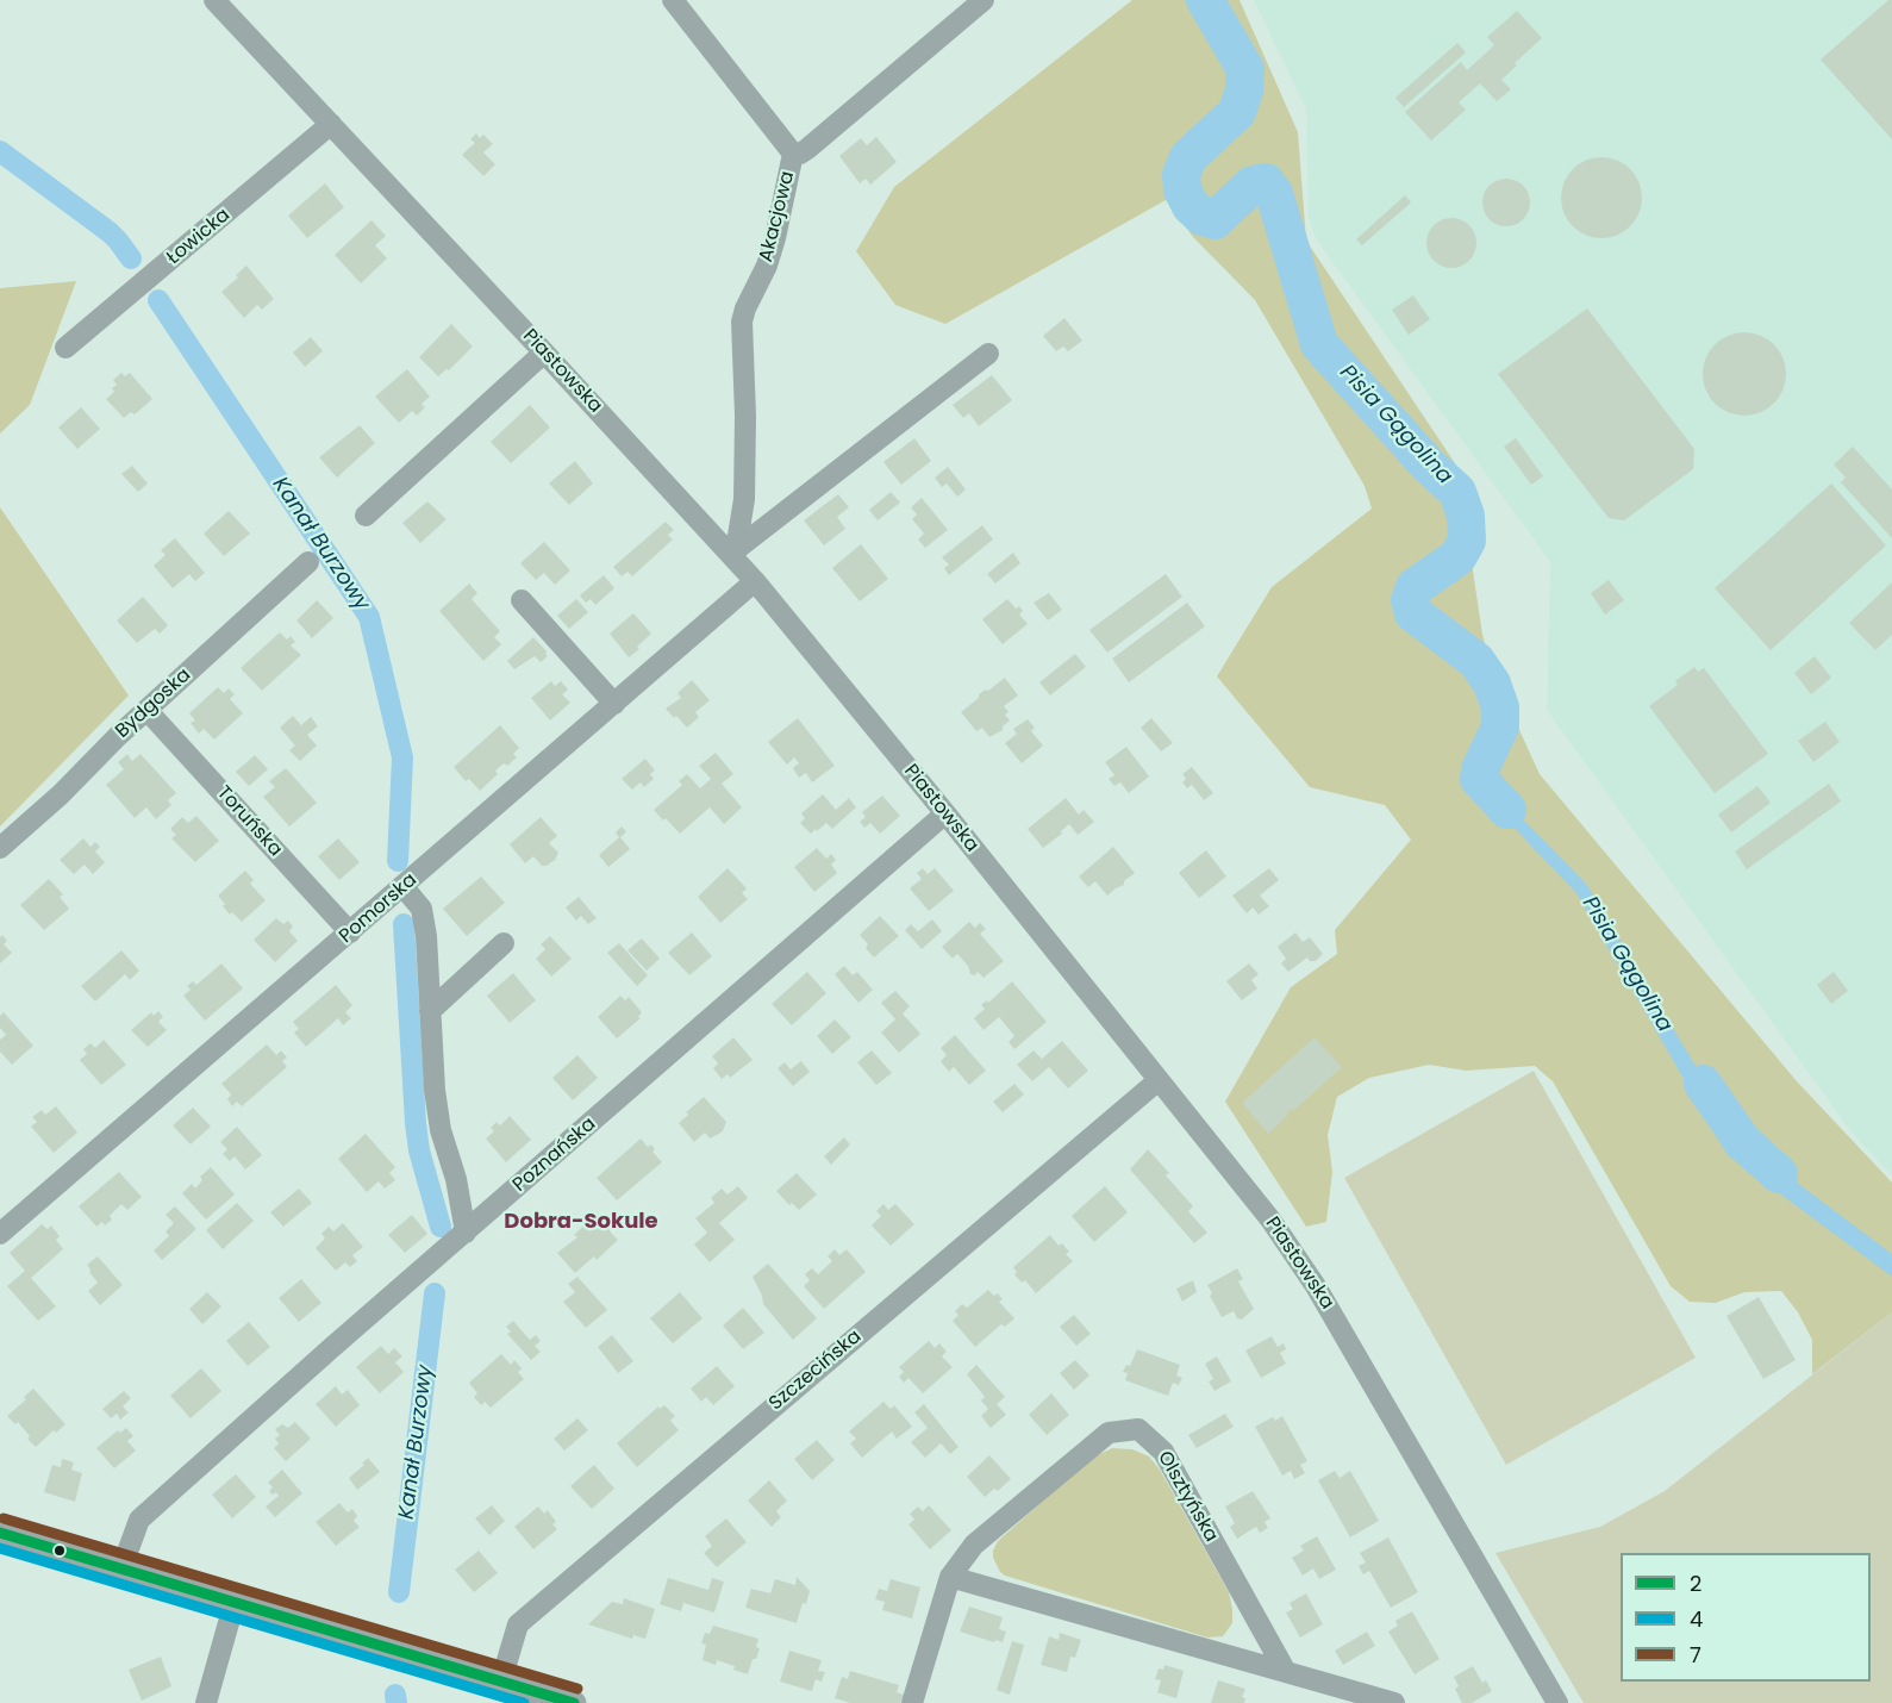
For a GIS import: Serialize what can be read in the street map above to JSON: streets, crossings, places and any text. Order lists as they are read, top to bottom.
{
  "streets": {
    "street": [
      "Akacjowa",
      "Łowicka",
      "Piastowska",
      "Bydgoska",
      "Toruńska",
      "Pomorska",
      "Poznańska",
      "Szczecińska",
      "Olsztyńska"
    ]
  },
  "crossings": [
    ["Akacjowa", "Piastowska"],
    ["Łowicka", "Piastowska"],
    ["Piastowska", "Pomorska"],
    ["Piastowska", "Poznańska"],
    ["Piastowska", "Szczecińska"],
    ["Bydgoska", "Toruńska"],
    ["Toruńska", "Pomorska"]
  ],
  "districts": ["Dobra-Sokule"],
  "water": ["Pisia Gągolina", "Kanał Burzowy"],
  "lines": ["transit line 7", "transit line 2", "transit line 4"],
  "legend": ["2", "4", "7"]
}
